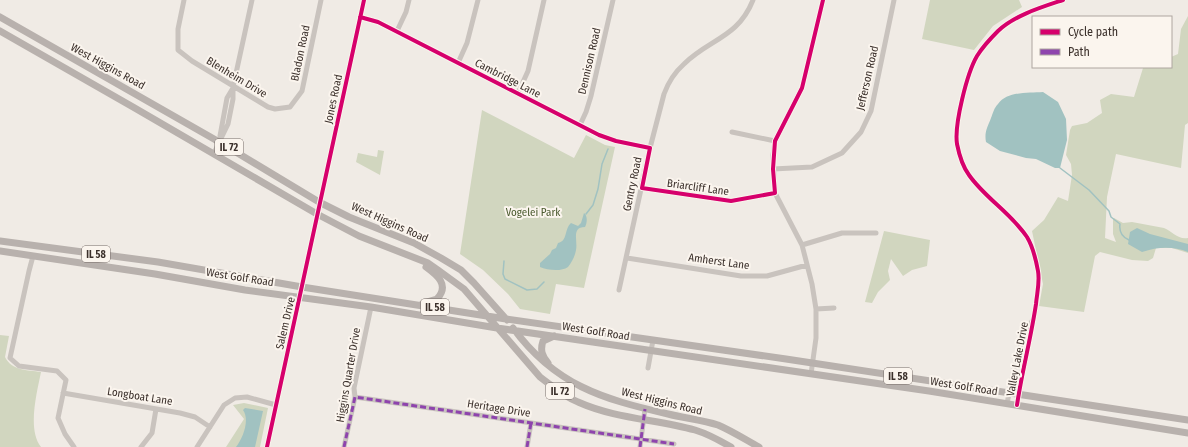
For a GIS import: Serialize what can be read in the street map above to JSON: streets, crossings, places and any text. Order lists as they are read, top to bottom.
{
  "streets": {
    "main road": [
      "West Higgins Road",
      "IL 72",
      "IL 58",
      "West Golf Road"
    ],
    "street": [
      "Bladon Road",
      "Dennison Road",
      "Blenheim Drive",
      "Cambridge Lane",
      "Jefferson Road",
      "Jones Road",
      "Gentry Road",
      "Briarcliff Lane",
      "Amherst Lane",
      "Salem Drive",
      "Valley Lake Drive",
      "Higgins Quarter Drive",
      "Longboat Lane",
      "Heritage Drive"
    ]
  },
  "crossings": [
    ["Bladon Road", "Blenheim Drive"],
    ["Dennison Road", "Cambridge Lane"],
    ["West Higgins Road", "Jones Road"],
    ["West Higgins Road", "West Golf Road"],
    ["West Higgins Road", "Salem Drive"],
    ["Cambridge Lane", "Jones Road"],
    ["Cambridge Lane", "Gentry Road"],
    ["Jones Road", "Salem Drive"],
    ["Gentry Road", "Briarcliff Lane"],
    ["Gentry Road", "Amherst Lane"],
    ["West Golf Road", "Salem Drive"],
    ["West Golf Road", "Valley Lake Drive"],
    ["West Golf Road", "Higgins Quarter Drive"],
    ["Higgins Quarter Drive", "Heritage Drive"]
  ],
  "parks": ["Vogelei Park"],
  "legend": ["Cycle path", "Path"]
}
